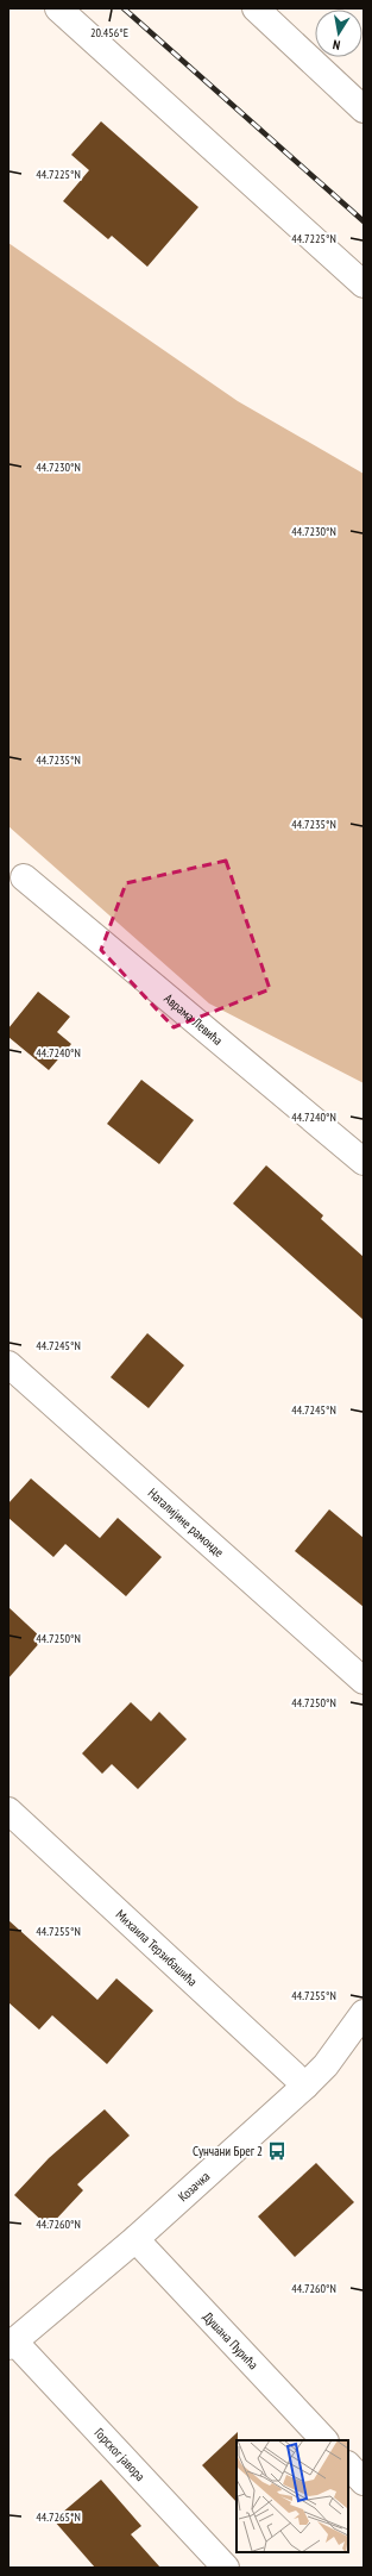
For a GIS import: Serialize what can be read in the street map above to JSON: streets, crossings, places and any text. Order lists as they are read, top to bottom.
{
  "streets": {
    "street": [
      "Аврама Левића",
      "Наталијине рамонде",
      "Михаила Терзибашића",
      "Козачка",
      "Душана Пурића",
      "Горског јавора"
    ]
  },
  "crossings": [
    ["Михаила Терзибашића", "Козачка"],
    ["Козачка", "Душана Пурића"],
    ["Козачка", "Горског јавора"]
  ],
  "places": {
    "bus stop": ["Сунчани Брег 2"]
  },
  "north": "bottom",
  "coordinates": [
    "20.456°E",
    "44.7225°N",
    "44.7230°N",
    "44.7235°N",
    "44.7240°N",
    "44.7245°N",
    "44.7250°N",
    "44.7255°N",
    "44.7260°N",
    "44.7265°N"
  ]
}
